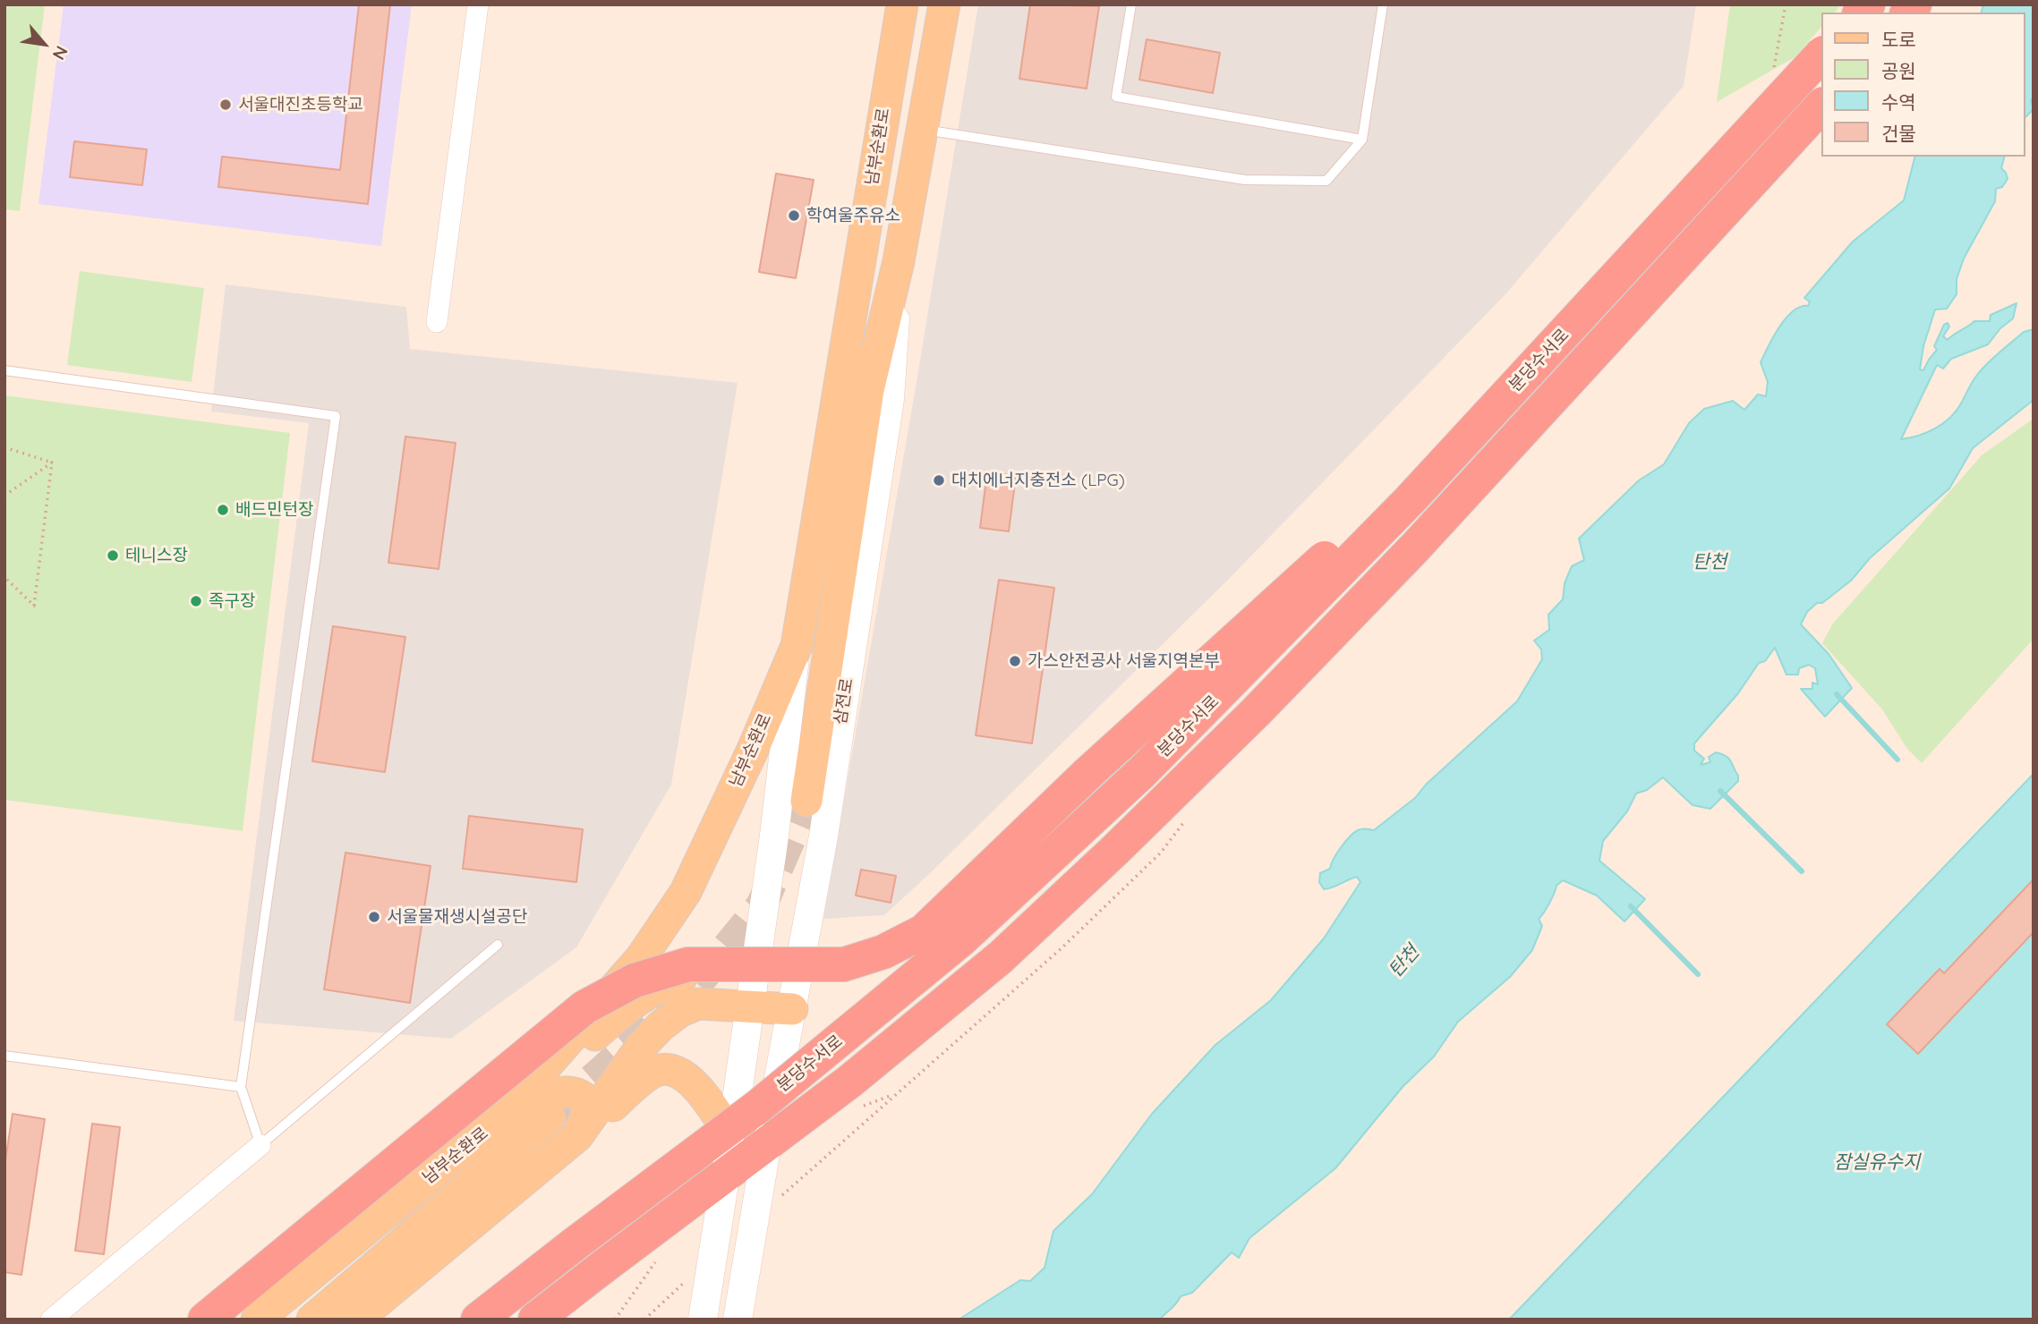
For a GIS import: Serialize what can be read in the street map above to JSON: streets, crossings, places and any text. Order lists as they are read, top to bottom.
{
  "streets": {
    "highway": ["분당수서로"],
    "main road": ["남부순환로", "삼전로"]
  },
  "water": ["탄천", "잠실유수지"],
  "places": [
    "서울대진초등학교",
    "학여울주유소",
    "대치에너지충전소 (LPG)",
    "배드민턴장",
    "테니스장",
    "족구장",
    "가스안전공사 서울지역본부",
    "서울물재생시설공단"
  ],
  "legend": [
    "도로",
    "공원",
    "수역",
    "건물"
  ],
  "north": "bottom right"
}
